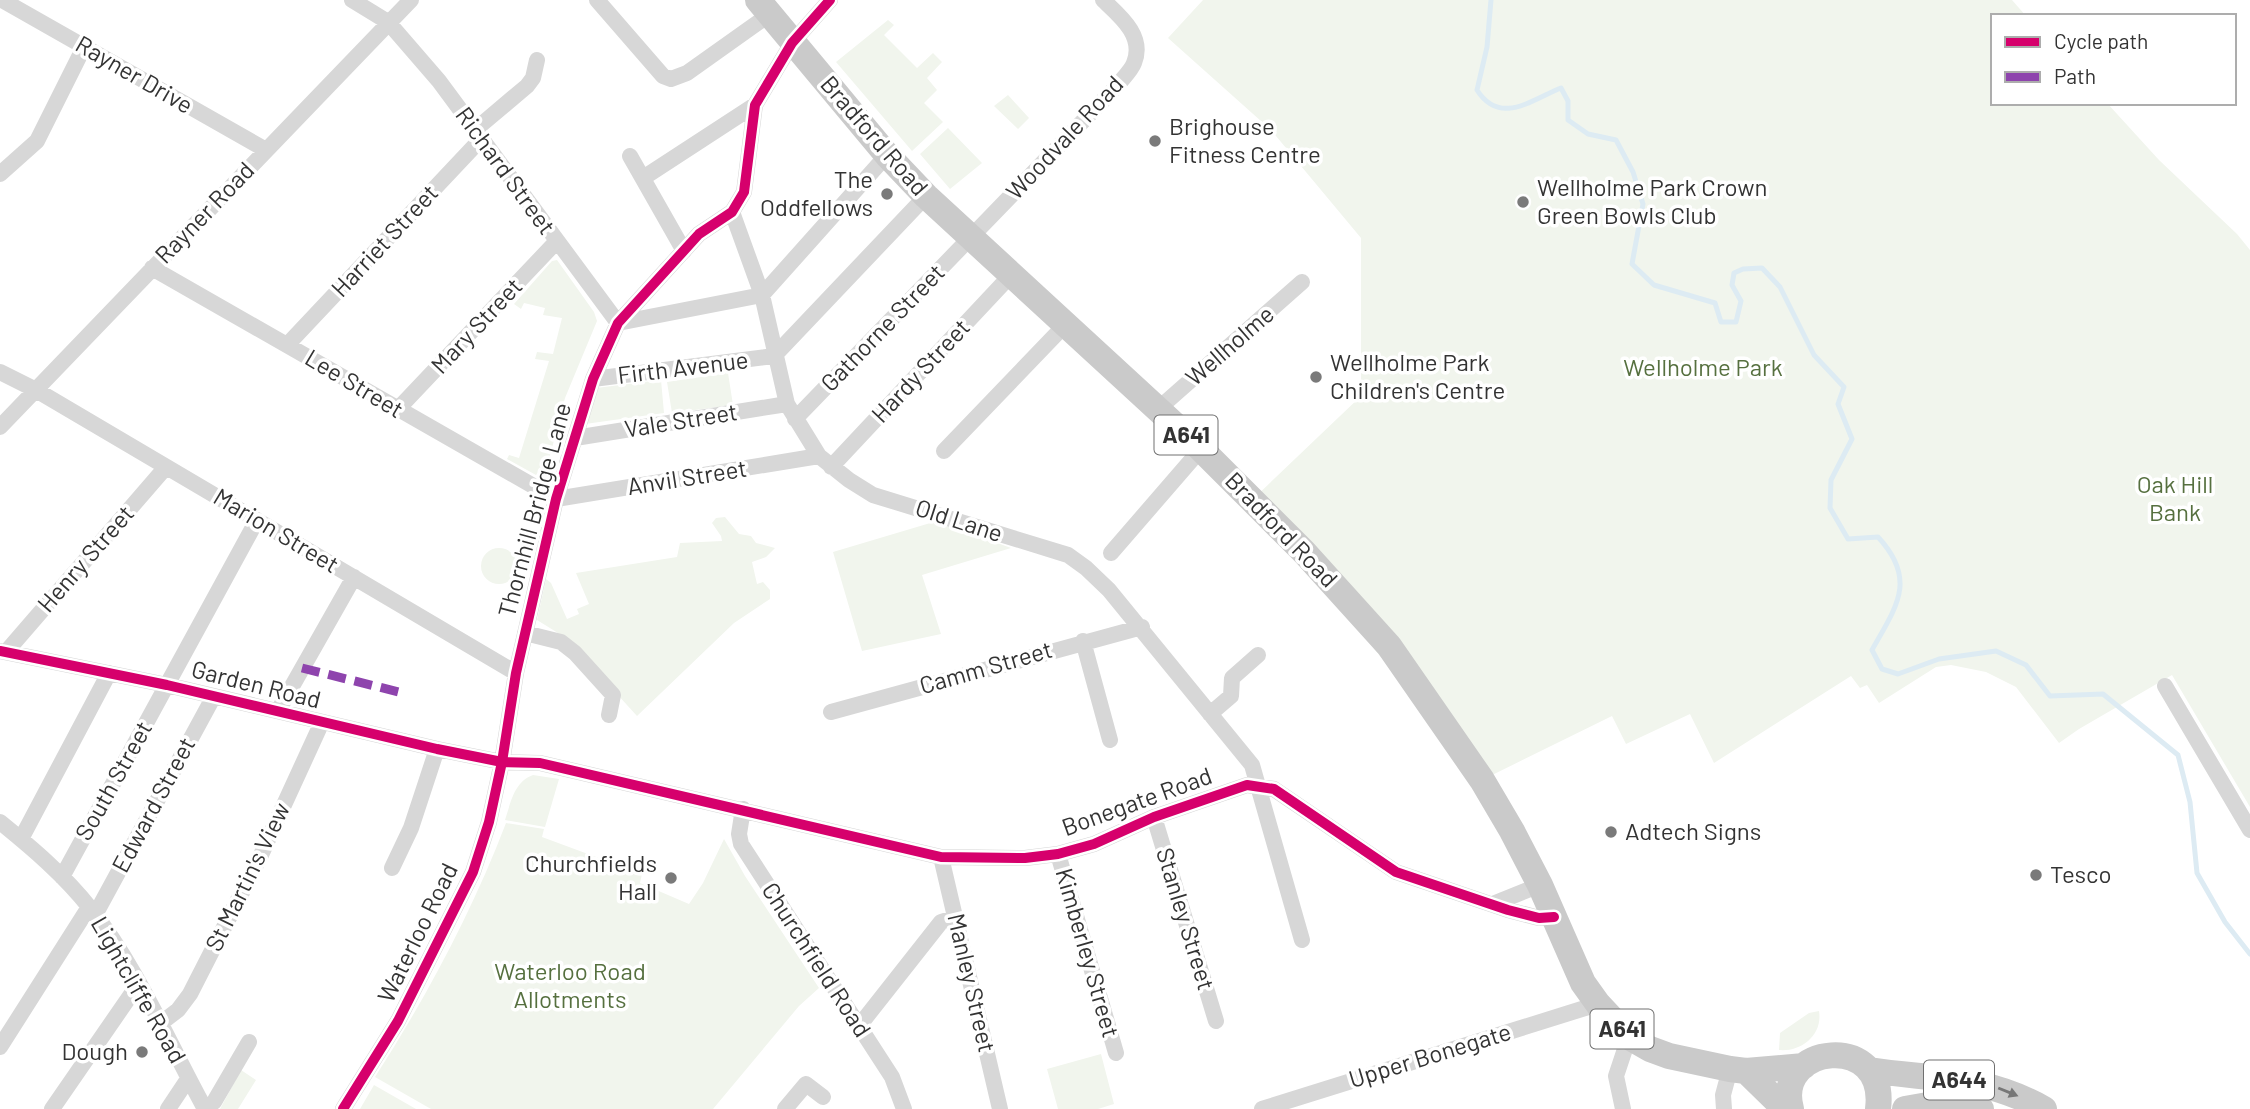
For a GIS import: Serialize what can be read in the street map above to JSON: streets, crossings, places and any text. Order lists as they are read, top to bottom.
{
  "streets": {
    "main road": ["Bradford Road", "A641", "A644"],
    "street": [
      "Rayner Drive",
      "Woodvale Road",
      "Richard Street",
      "Rayner Road",
      "Harriet Street",
      "Mary Street",
      "Gathorne Street",
      "Wellholme",
      "Firth Avenue",
      "Hardy Street",
      "Lee Street",
      "Vale Street",
      "Anvil Street",
      "Thornhill Bridge Lane",
      "Old Lane",
      "Marion Street",
      "Henry Street",
      "Camm Street",
      "Garden Road",
      "South Street",
      "Bonegate Road",
      "Edward Street",
      "St Martin's View",
      "Stanley Street",
      "Waterloo Road",
      "Kimberley Street",
      "Churchfield Road",
      "Manley Street",
      "Lightcliffe Road",
      "Upper Bonegate"
    ]
  },
  "crossings": [
    ["Rayner Drive", "Rayner Road"],
    ["Bradford Road", "Woodvale Road"],
    ["Bradford Road", "Gathorne Street"],
    ["Bradford Road", "Wellholme"],
    ["Bradford Road", "Hardy Street"],
    ["Bradford Road", "Upper Bonegate"],
    ["Bradford Road", "A644"],
    ["Woodvale Road", "Gathorne Street"],
    ["Richard Street", "Rayner Road"],
    ["Richard Street", "Harriet Street"],
    ["Richard Street", "Mary Street"],
    ["Richard Street", "Thornhill Bridge Lane"],
    ["Rayner Road", "Lee Street"],
    ["Rayner Road", "Marion Street"],
    ["Harriet Street", "Lee Street"],
    ["Mary Street", "Lee Street"],
    ["Gathorne Street", "Old Lane"],
    ["Firth Avenue", "Thornhill Bridge Lane"],
    ["Firth Avenue", "Old Lane"],
    ["Hardy Street", "Anvil Street"],
    ["Hardy Street", "Old Lane"],
    ["Lee Street", "Anvil Street"],
    ["Lee Street", "Thornhill Bridge Lane"],
    ["Vale Street", "Thornhill Bridge Lane"],
    ["Vale Street", "Old Lane"],
    ["Anvil Street", "Thornhill Bridge Lane"],
    ["Anvil Street", "Old Lane"],
    ["Thornhill Bridge Lane", "Old Lane"],
    ["Thornhill Bridge Lane", "Marion Street"],
    ["Thornhill Bridge Lane", "Garden Road"],
    ["Thornhill Bridge Lane", "Bonegate Road"],
    ["Thornhill Bridge Lane", "Waterloo Road"],
    ["Old Lane", "Camm Street"],
    ["Old Lane", "Bonegate Road"],
    ["Marion Street", "Henry Street"],
    ["Marion Street", "South Street"],
    ["Henry Street", "Garden Road"],
    ["Garden Road", "South Street"],
    ["Garden Road", "Bonegate Road"],
    ["Garden Road", "Edward Street"],
    ["Garden Road", "St Martin's View"],
    ["Garden Road", "Waterloo Road"],
    ["South Street", "Lightcliffe Road"],
    ["Bonegate Road", "Stanley Street"],
    ["Bonegate Road", "Waterloo Road"],
    ["Bonegate Road", "Kimberley Street"],
    ["Bonegate Road", "Churchfield Road"],
    ["Bonegate Road", "Manley Street"],
    ["Edward Street", "Lightcliffe Road"],
    ["St Martin's View", "Lightcliffe Road"]
  ],
  "parks": ["Wellholme Park", "Oak Hill Bank", "Waterloo Road Allotments"],
  "places": [
    "Brighouse Fitness Centre",
    "The Oddfellows",
    "Wellholme Park Crown Green Bowls Club",
    "Wellholme Park Children's Centre",
    "Adtech Signs",
    "Tesco",
    "Churchfields Hall",
    "Dough"
  ],
  "legend": ["Cycle path", "Path"]
}
